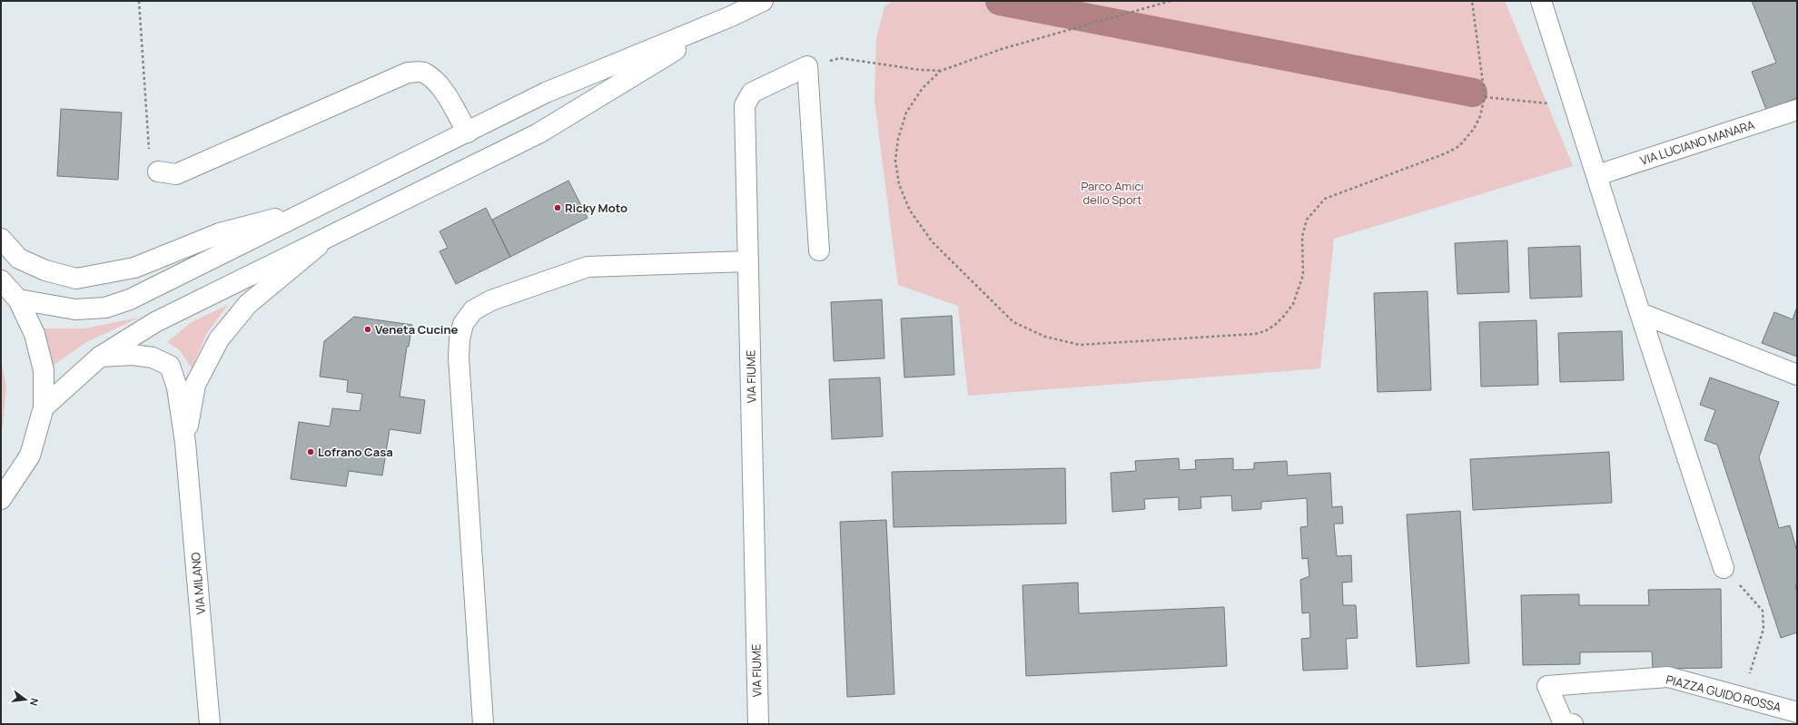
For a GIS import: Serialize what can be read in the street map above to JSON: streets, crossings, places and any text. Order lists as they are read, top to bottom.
{
  "streets": {
    "street": [
      "VIA LUCIANO MANARA",
      "VIA FIUME",
      "VIA MILANO",
      "PIAZZA GUIDO ROSSA"
    ]
  },
  "parks": ["Parco Amici dello Sport"],
  "places": ["Ricky Moto", "Veneta Cucine", "Lofrano Casa"],
  "north": "right"
}
